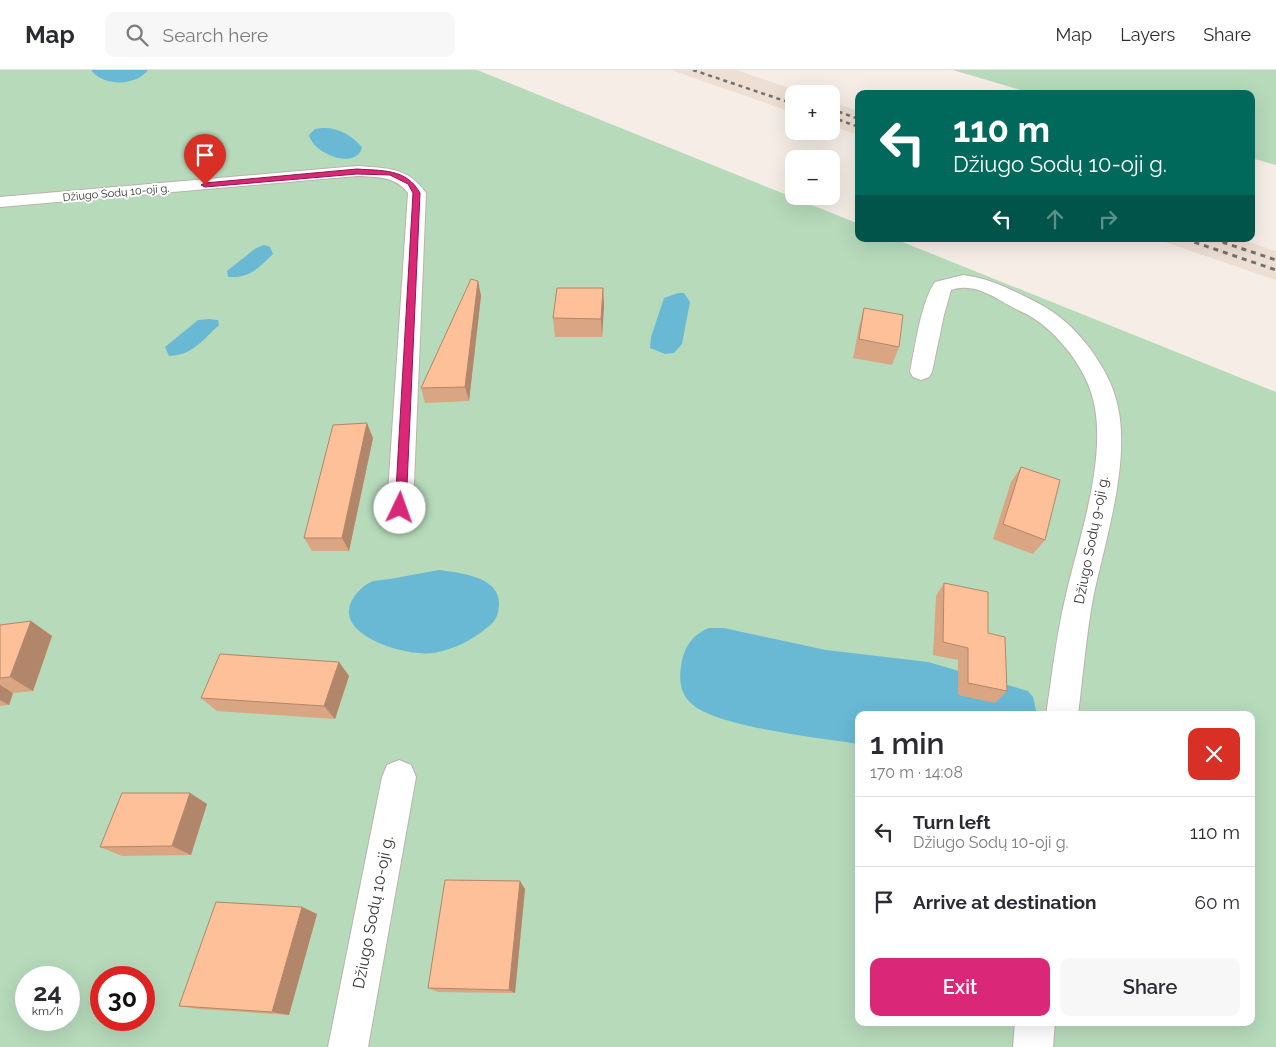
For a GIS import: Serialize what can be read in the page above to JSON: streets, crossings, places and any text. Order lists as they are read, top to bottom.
{
  "streets": {
    "street": ["Džiugo Sodų 10-oji g.", "Džiugo Sodų 9-oji g."]
  },
  "page": {
    "header": "Map",
    "search": "Search here",
    "nav": ["Map", "Layers", "Share"],
    "map_buttons": ["+", "−"],
    "turn": ["110 m", "Džiugo Sodų 10-oji g."],
    "heading": ["1 min", "170 m · 14:08"],
    "list": [
      {
        "name": "Turn left",
        "note": "Džiugo Sodų 10-oji g.",
        "value": "110 m"
      },
      {
        "name": "Arrive at destination",
        "value": "60 m"
      }
    ],
    "buttons": ["Exit", "Share"],
    "speed": "24 km/h",
    "limit": "30"
  }
}
